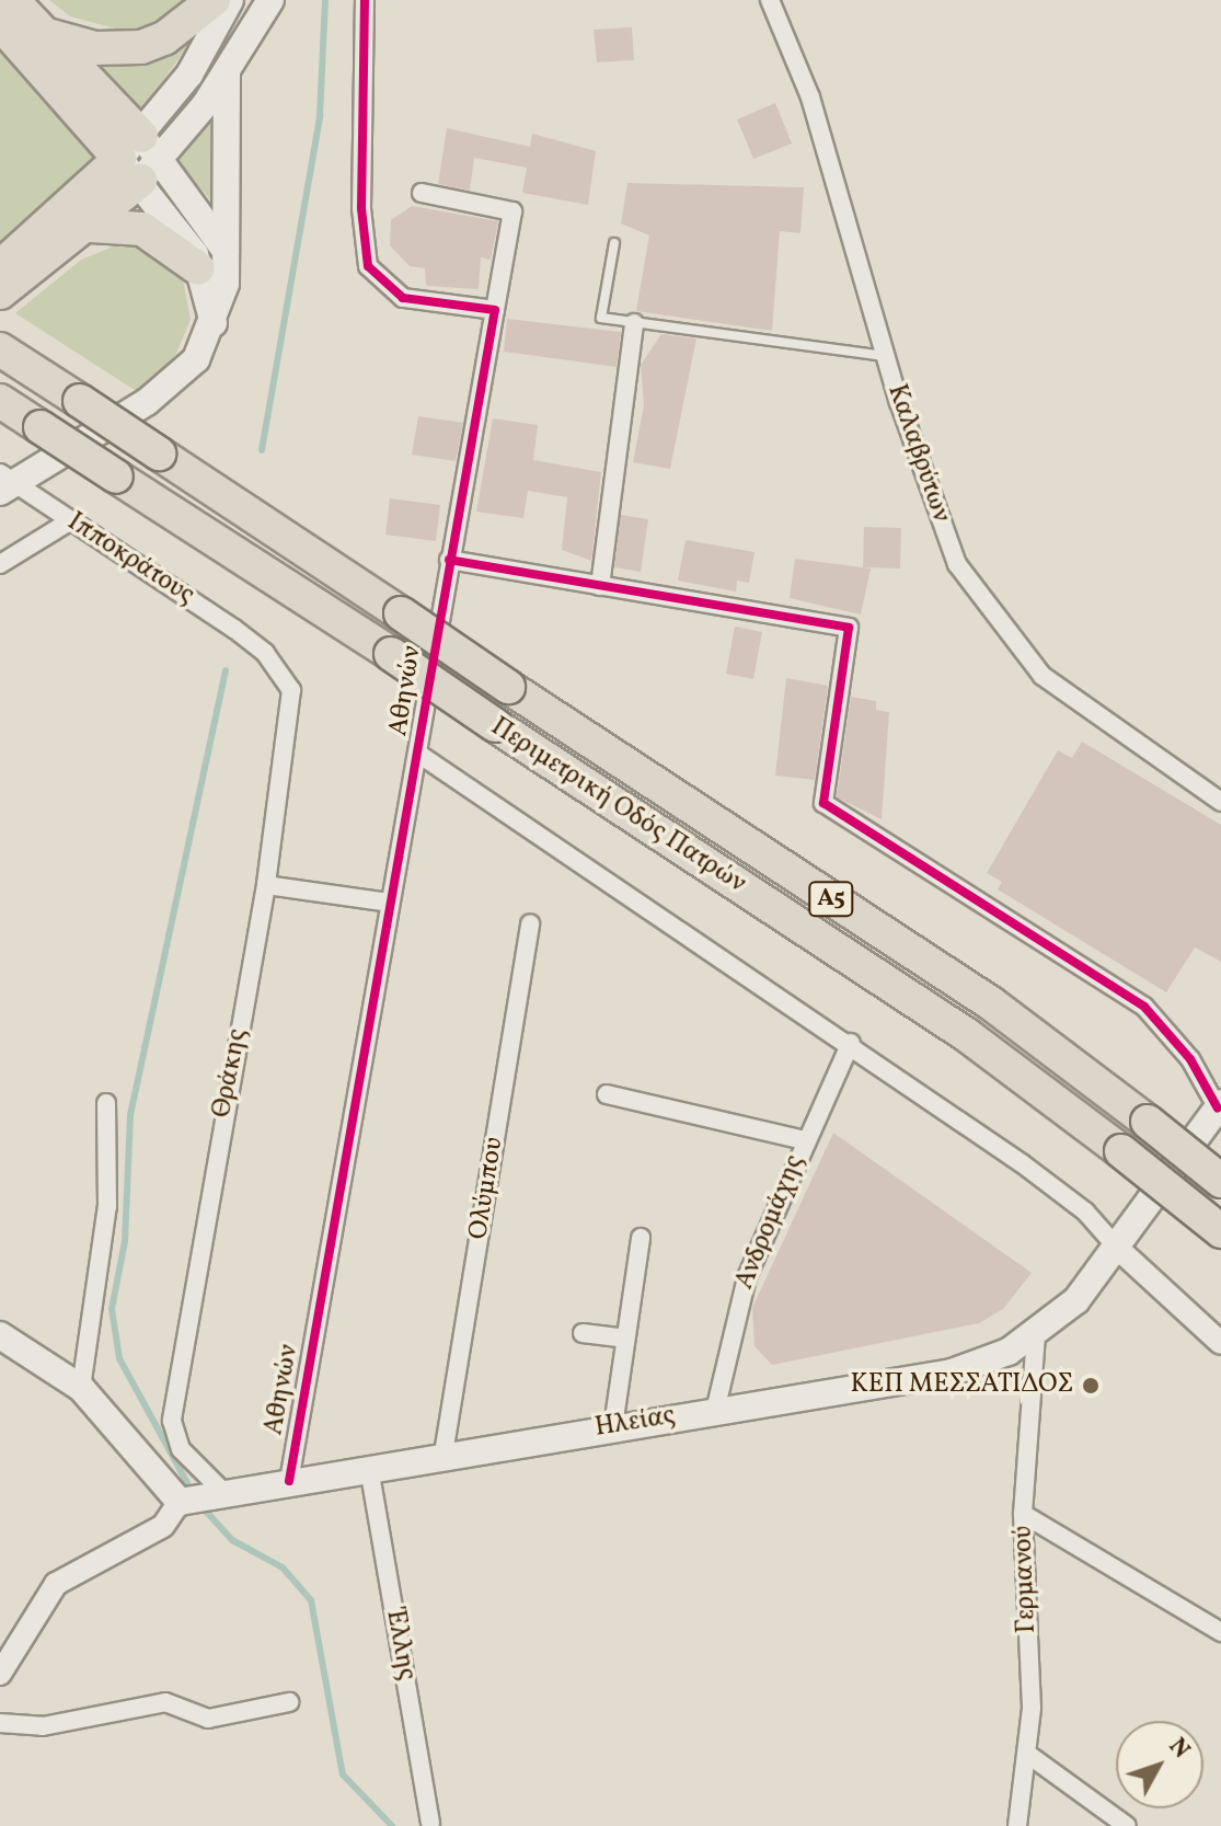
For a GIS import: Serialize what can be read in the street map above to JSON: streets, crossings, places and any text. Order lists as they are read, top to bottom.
{
  "streets": {
    "highway": ["Περιμετρική Οδός Πατρών", "Α5"],
    "main road": ["Ηλείας"],
    "street": [
      "Καλαβρύτων",
      "Ιπποκράτους",
      "Αθηνών",
      "Θράκης",
      "Ολύμπου",
      "Ανδρομάχης",
      "Γερμανού",
      "Έλλης"
    ]
  },
  "crossings": [
    ["Ιπποκράτους", "Θράκης"],
    ["Αθηνών", "Ηλείας"],
    ["Θράκης", "Ηλείας"],
    ["Ολύμπου", "Ηλείας"],
    ["Ανδρομάχης", "Ηλείας"],
    ["Ηλείας", "Γερμανού"],
    ["Ηλείας", "Έλλης"]
  ],
  "places": ["ΚΕΠ ΜΕΣΣΑΤΙΔΟΣ"],
  "north": "top right"
}
